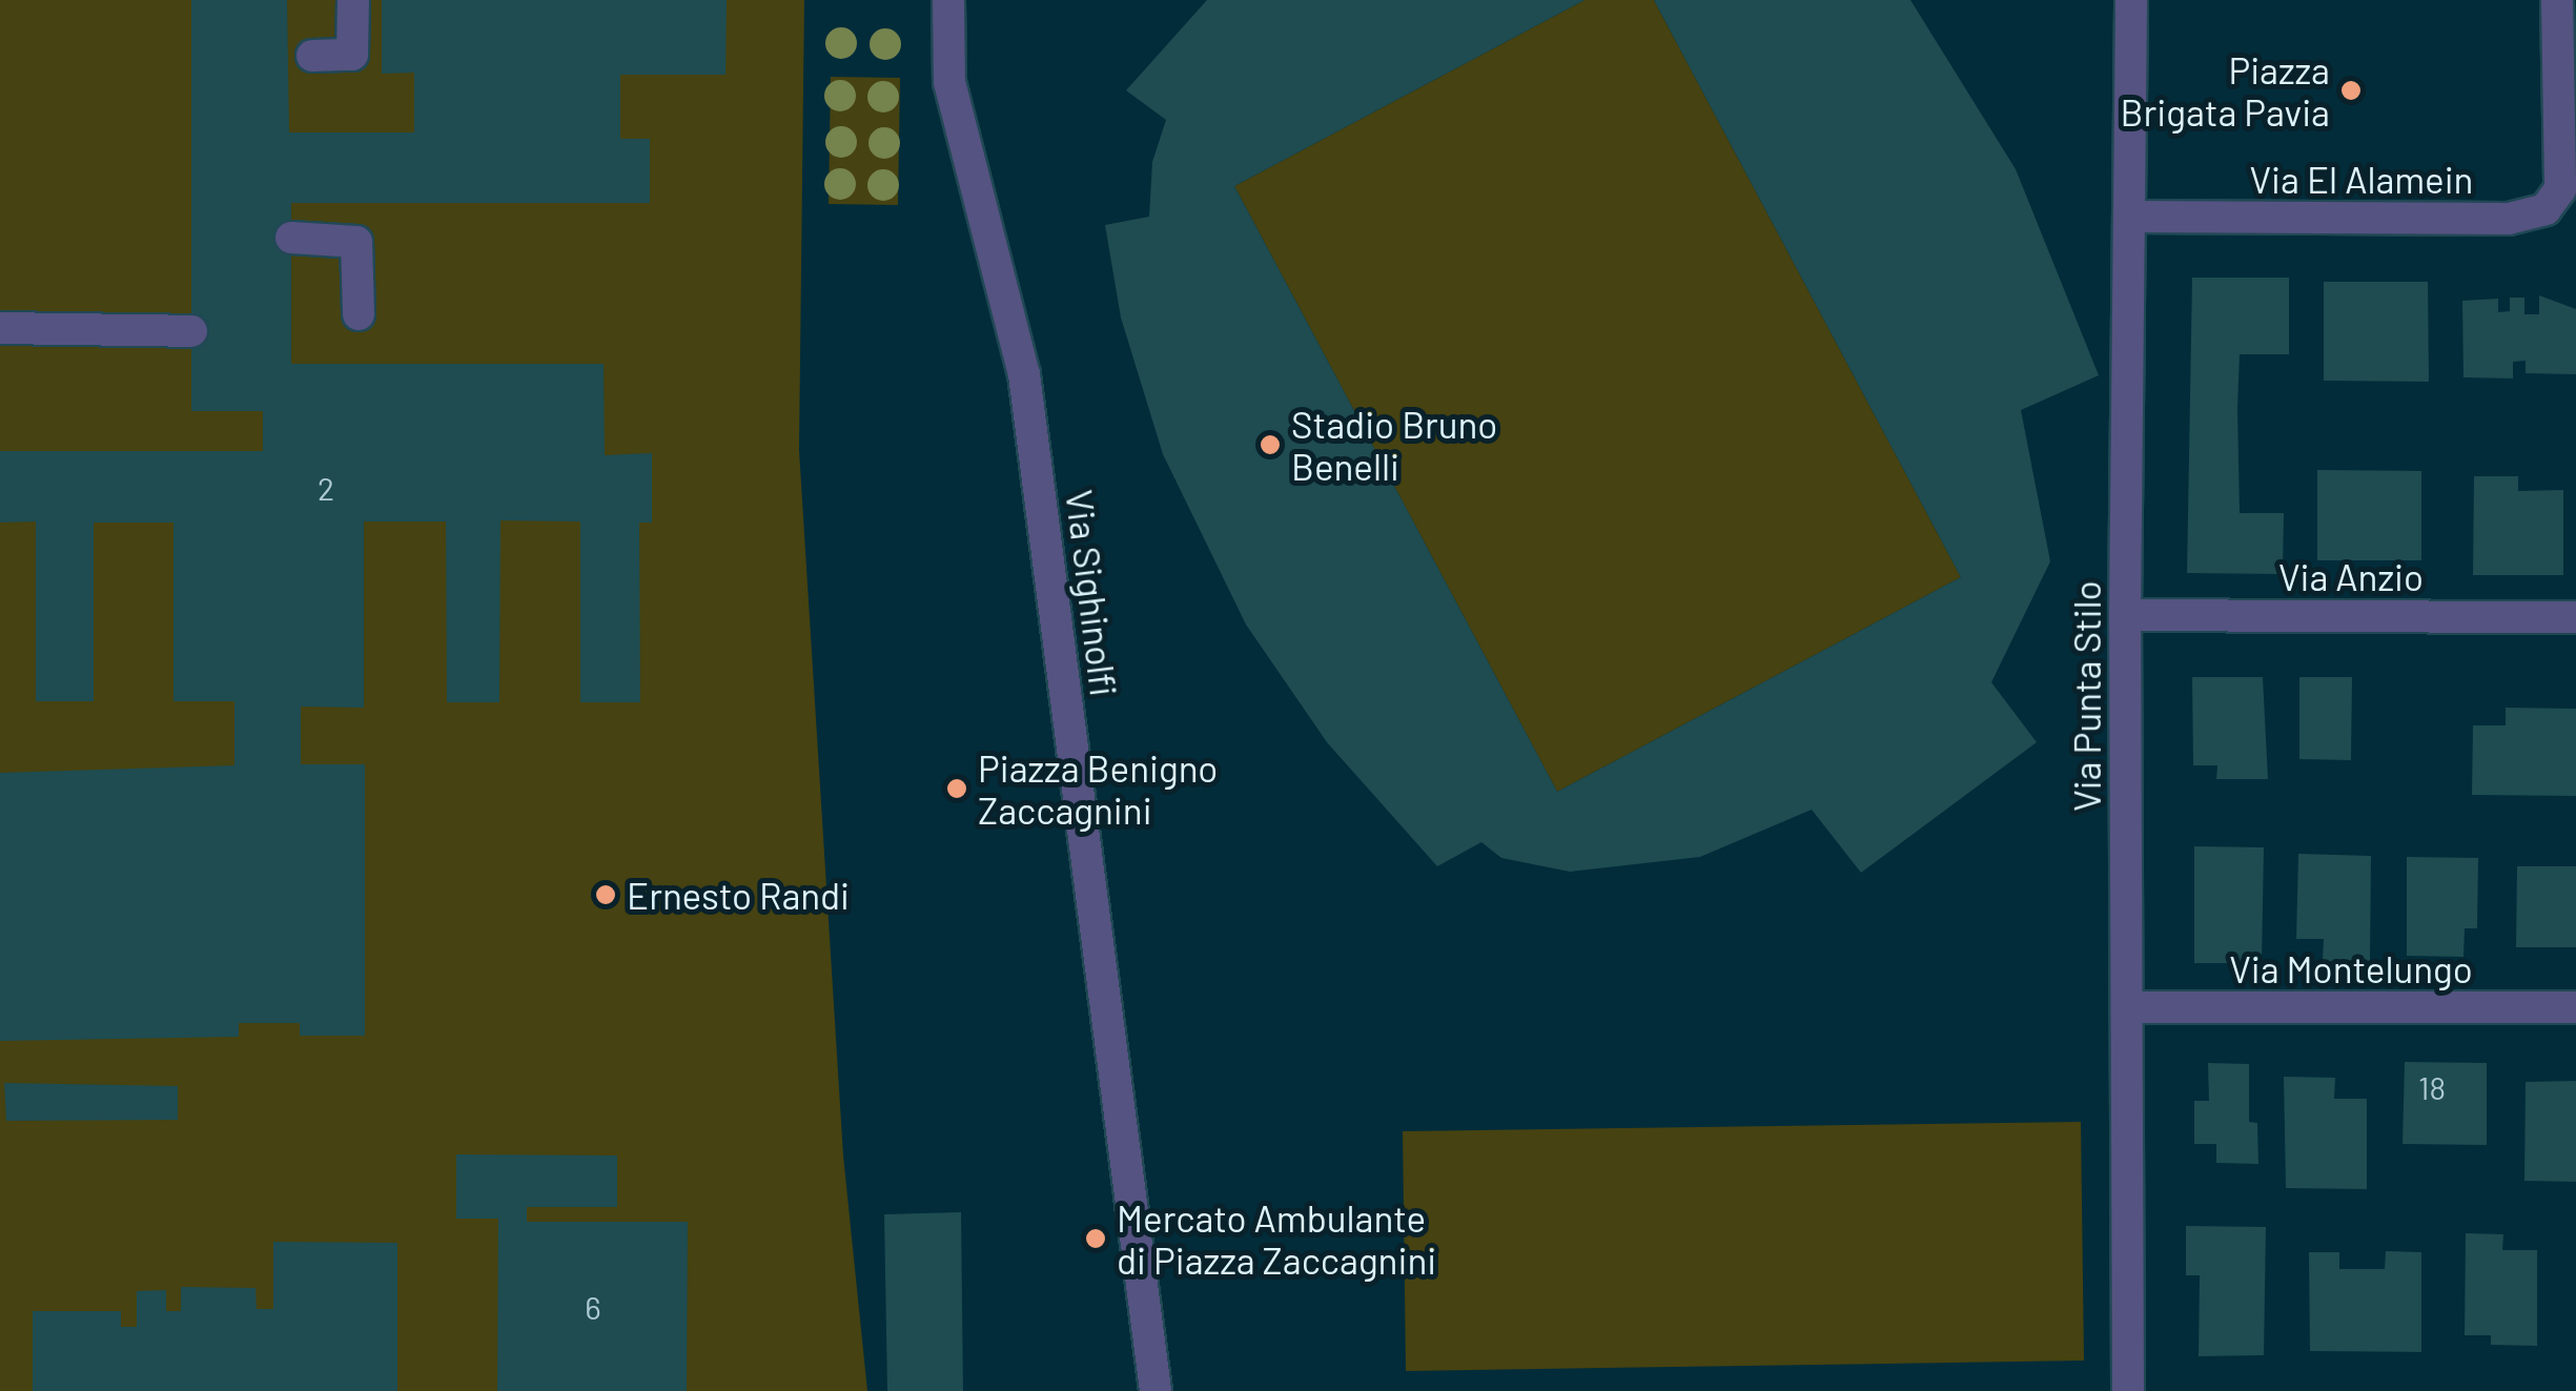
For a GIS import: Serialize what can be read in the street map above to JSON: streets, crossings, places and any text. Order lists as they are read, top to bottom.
{
  "streets": {
    "street": [
      "Via El Alamein",
      "Via Anzio",
      "Via Sighinolfi",
      "Via Punta Stilo",
      "Via Montelungo"
    ]
  },
  "crossings": [
    ["Via El Alamein", "Via Punta Stilo"],
    ["Via Anzio", "Via Punta Stilo"],
    ["Via Punta Stilo", "Via Montelungo"]
  ],
  "places": [
    "Piazza Brigata Pavia",
    "Stadio Bruno Benelli",
    "Piazza Benigno Zaccagnini",
    "Ernesto Randi",
    "Mercato Ambulante di Piazza Zaccagnini"
  ],
  "house_numbers": ["2", "18", "6"]
}
